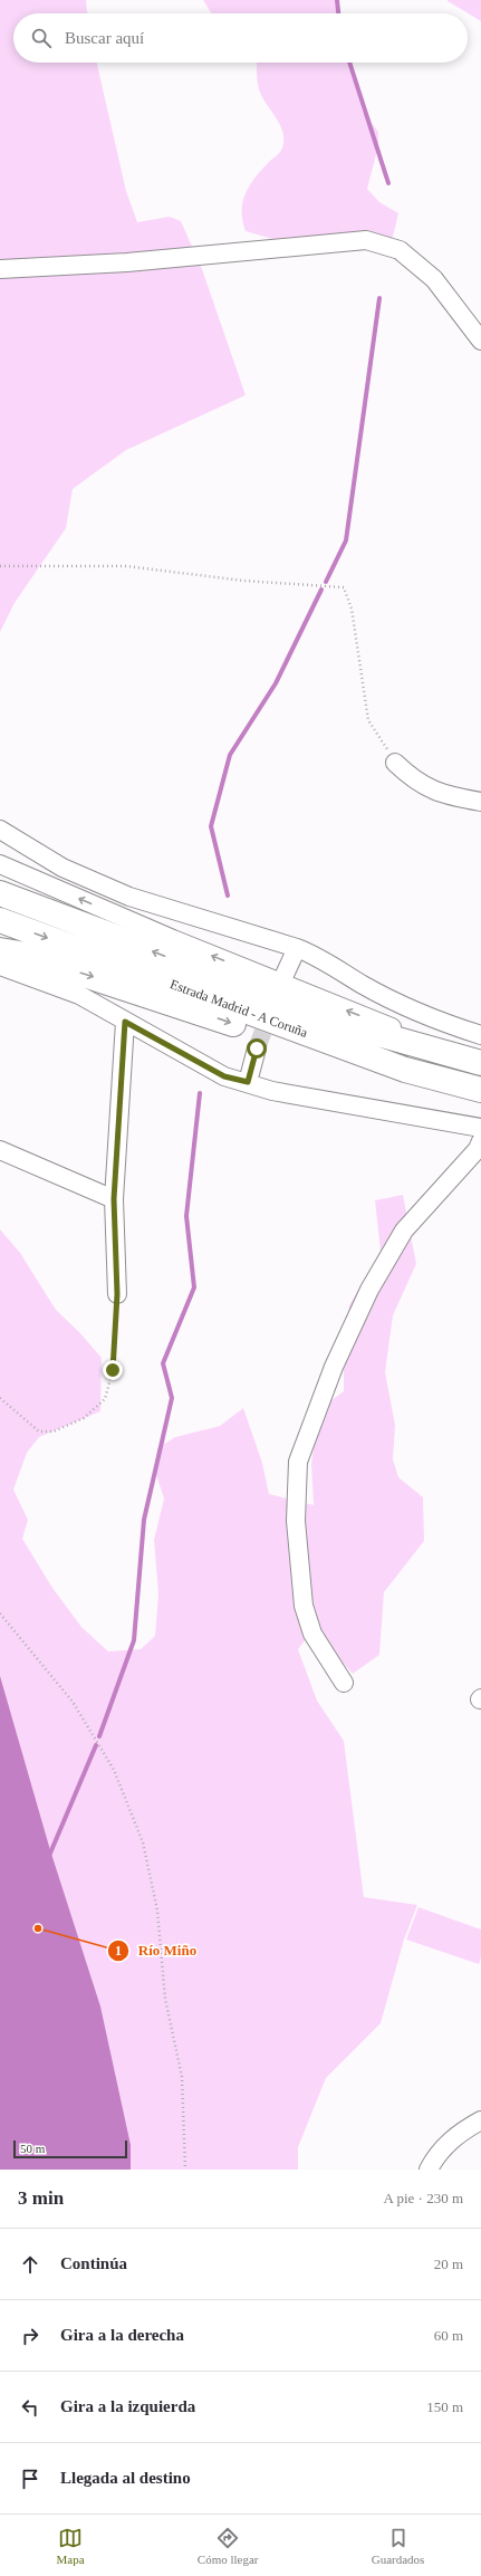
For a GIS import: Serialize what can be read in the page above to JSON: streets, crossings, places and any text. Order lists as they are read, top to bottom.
{
  "streets": {
    "highway": ["Estrada Madrid - A Coruña"]
  },
  "places": ["Río Miño"],
  "scale_bar": "50 m",
  "page": {
    "search": "Buscar aquí",
    "scale": "50 m",
    "heading": ["3 min", "A pie · 230 m"],
    "list": [
      ["Continúa", "20 m"],
      ["Gira a la derecha", "60 m"],
      ["Gira a la izquierda", "150 m"],
      "Llegada al destino"
    ],
    "nav": ["Mapa", "Cómo llegar", "Guardados"]
  }
}
